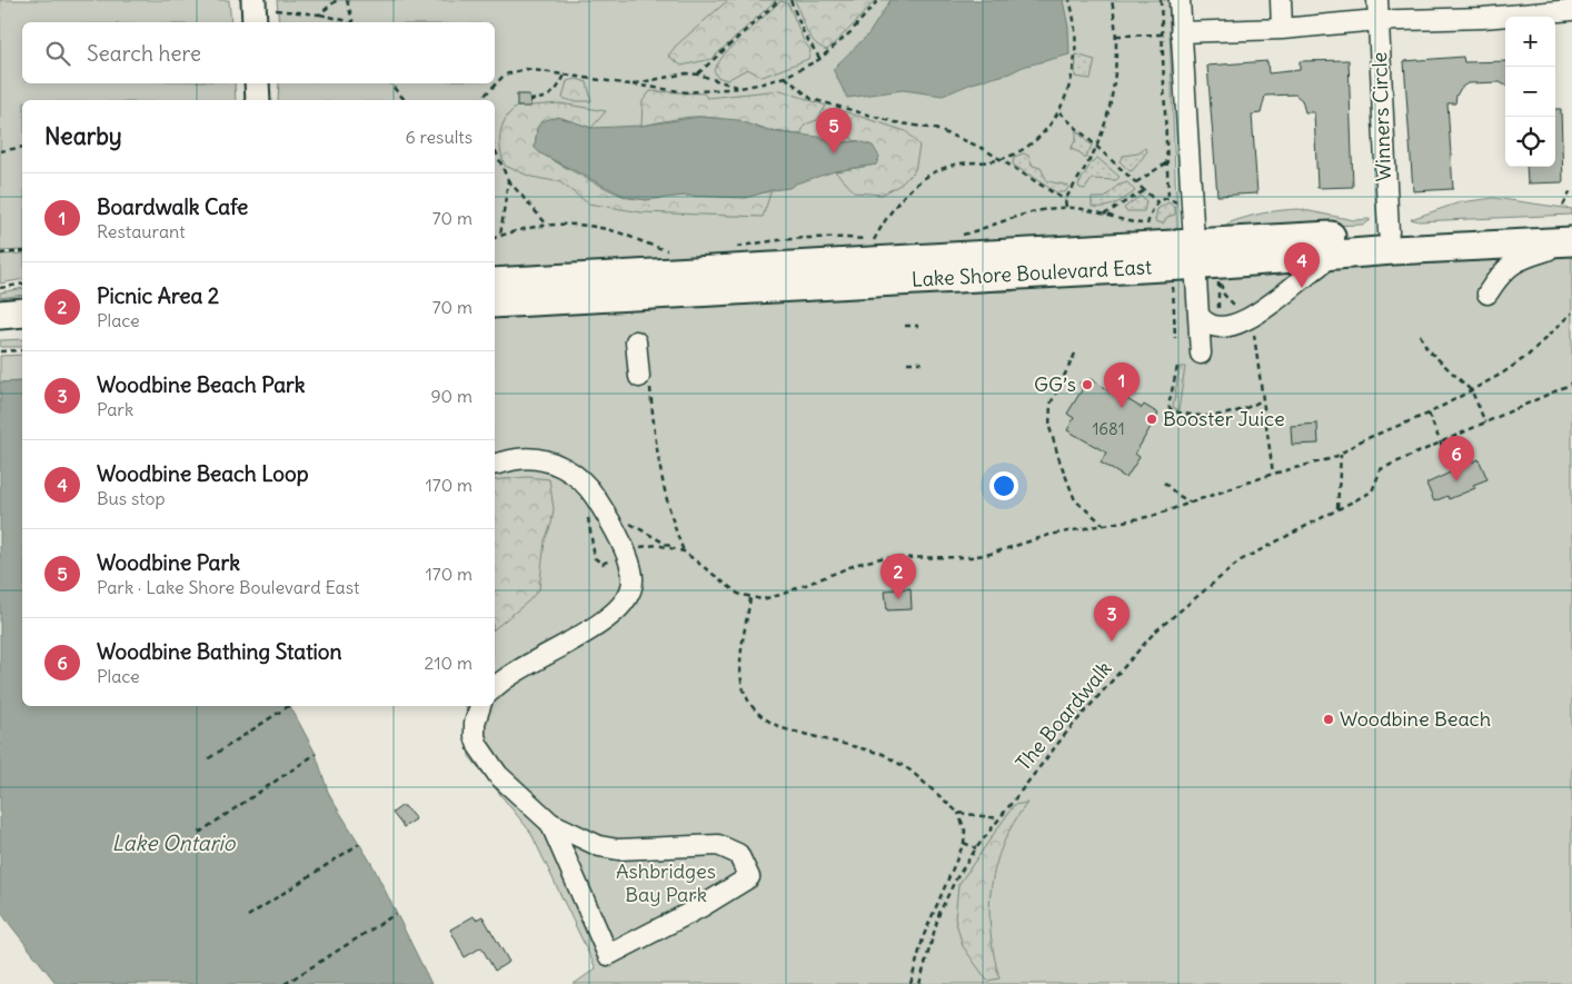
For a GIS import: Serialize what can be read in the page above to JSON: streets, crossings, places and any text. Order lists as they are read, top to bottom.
{
  "streets": {
    "highway": ["Lake Shore Boulevard East"],
    "street": ["Winners Circle"],
    "path": ["The Boardwalk"]
  },
  "crossings": [
    ["Winners Circle", "Lake Shore Boulevard East"]
  ],
  "water": ["Lake Ontario"],
  "parks": ["Ashbridges Bay Park"],
  "places": ["GG’s", "Booster Juice", "Woodbine Beach"],
  "house_numbers": ["1681"],
  "page": {
    "map_buttons": ["+", "−"],
    "search": "Search here",
    "heading": ["Nearby", "6 results"],
    "pins": [
      "5",
      "4",
      "1",
      "6",
      "2",
      "3"
    ],
    "list": [
      {
        "mark": "1",
        "name": "Boardwalk Cafe",
        "note": "Restaurant",
        "value": "70 m"
      },
      {
        "mark": "2",
        "name": "Picnic Area 2",
        "note": "Place",
        "value": "70 m"
      },
      {
        "mark": "3",
        "name": "Woodbine Beach Park",
        "note": "Park",
        "value": "90 m"
      },
      {
        "mark": "4",
        "name": "Woodbine Beach Loop",
        "note": "Bus stop",
        "value": "170 m"
      },
      {
        "mark": "5",
        "name": "Woodbine Park",
        "note": "Park · Lake Shore Boulevard East",
        "value": "170 m"
      },
      {
        "mark": "6",
        "name": "Woodbine Bathing Station",
        "note": "Place",
        "value": "210 m"
      }
    ]
  }
}
